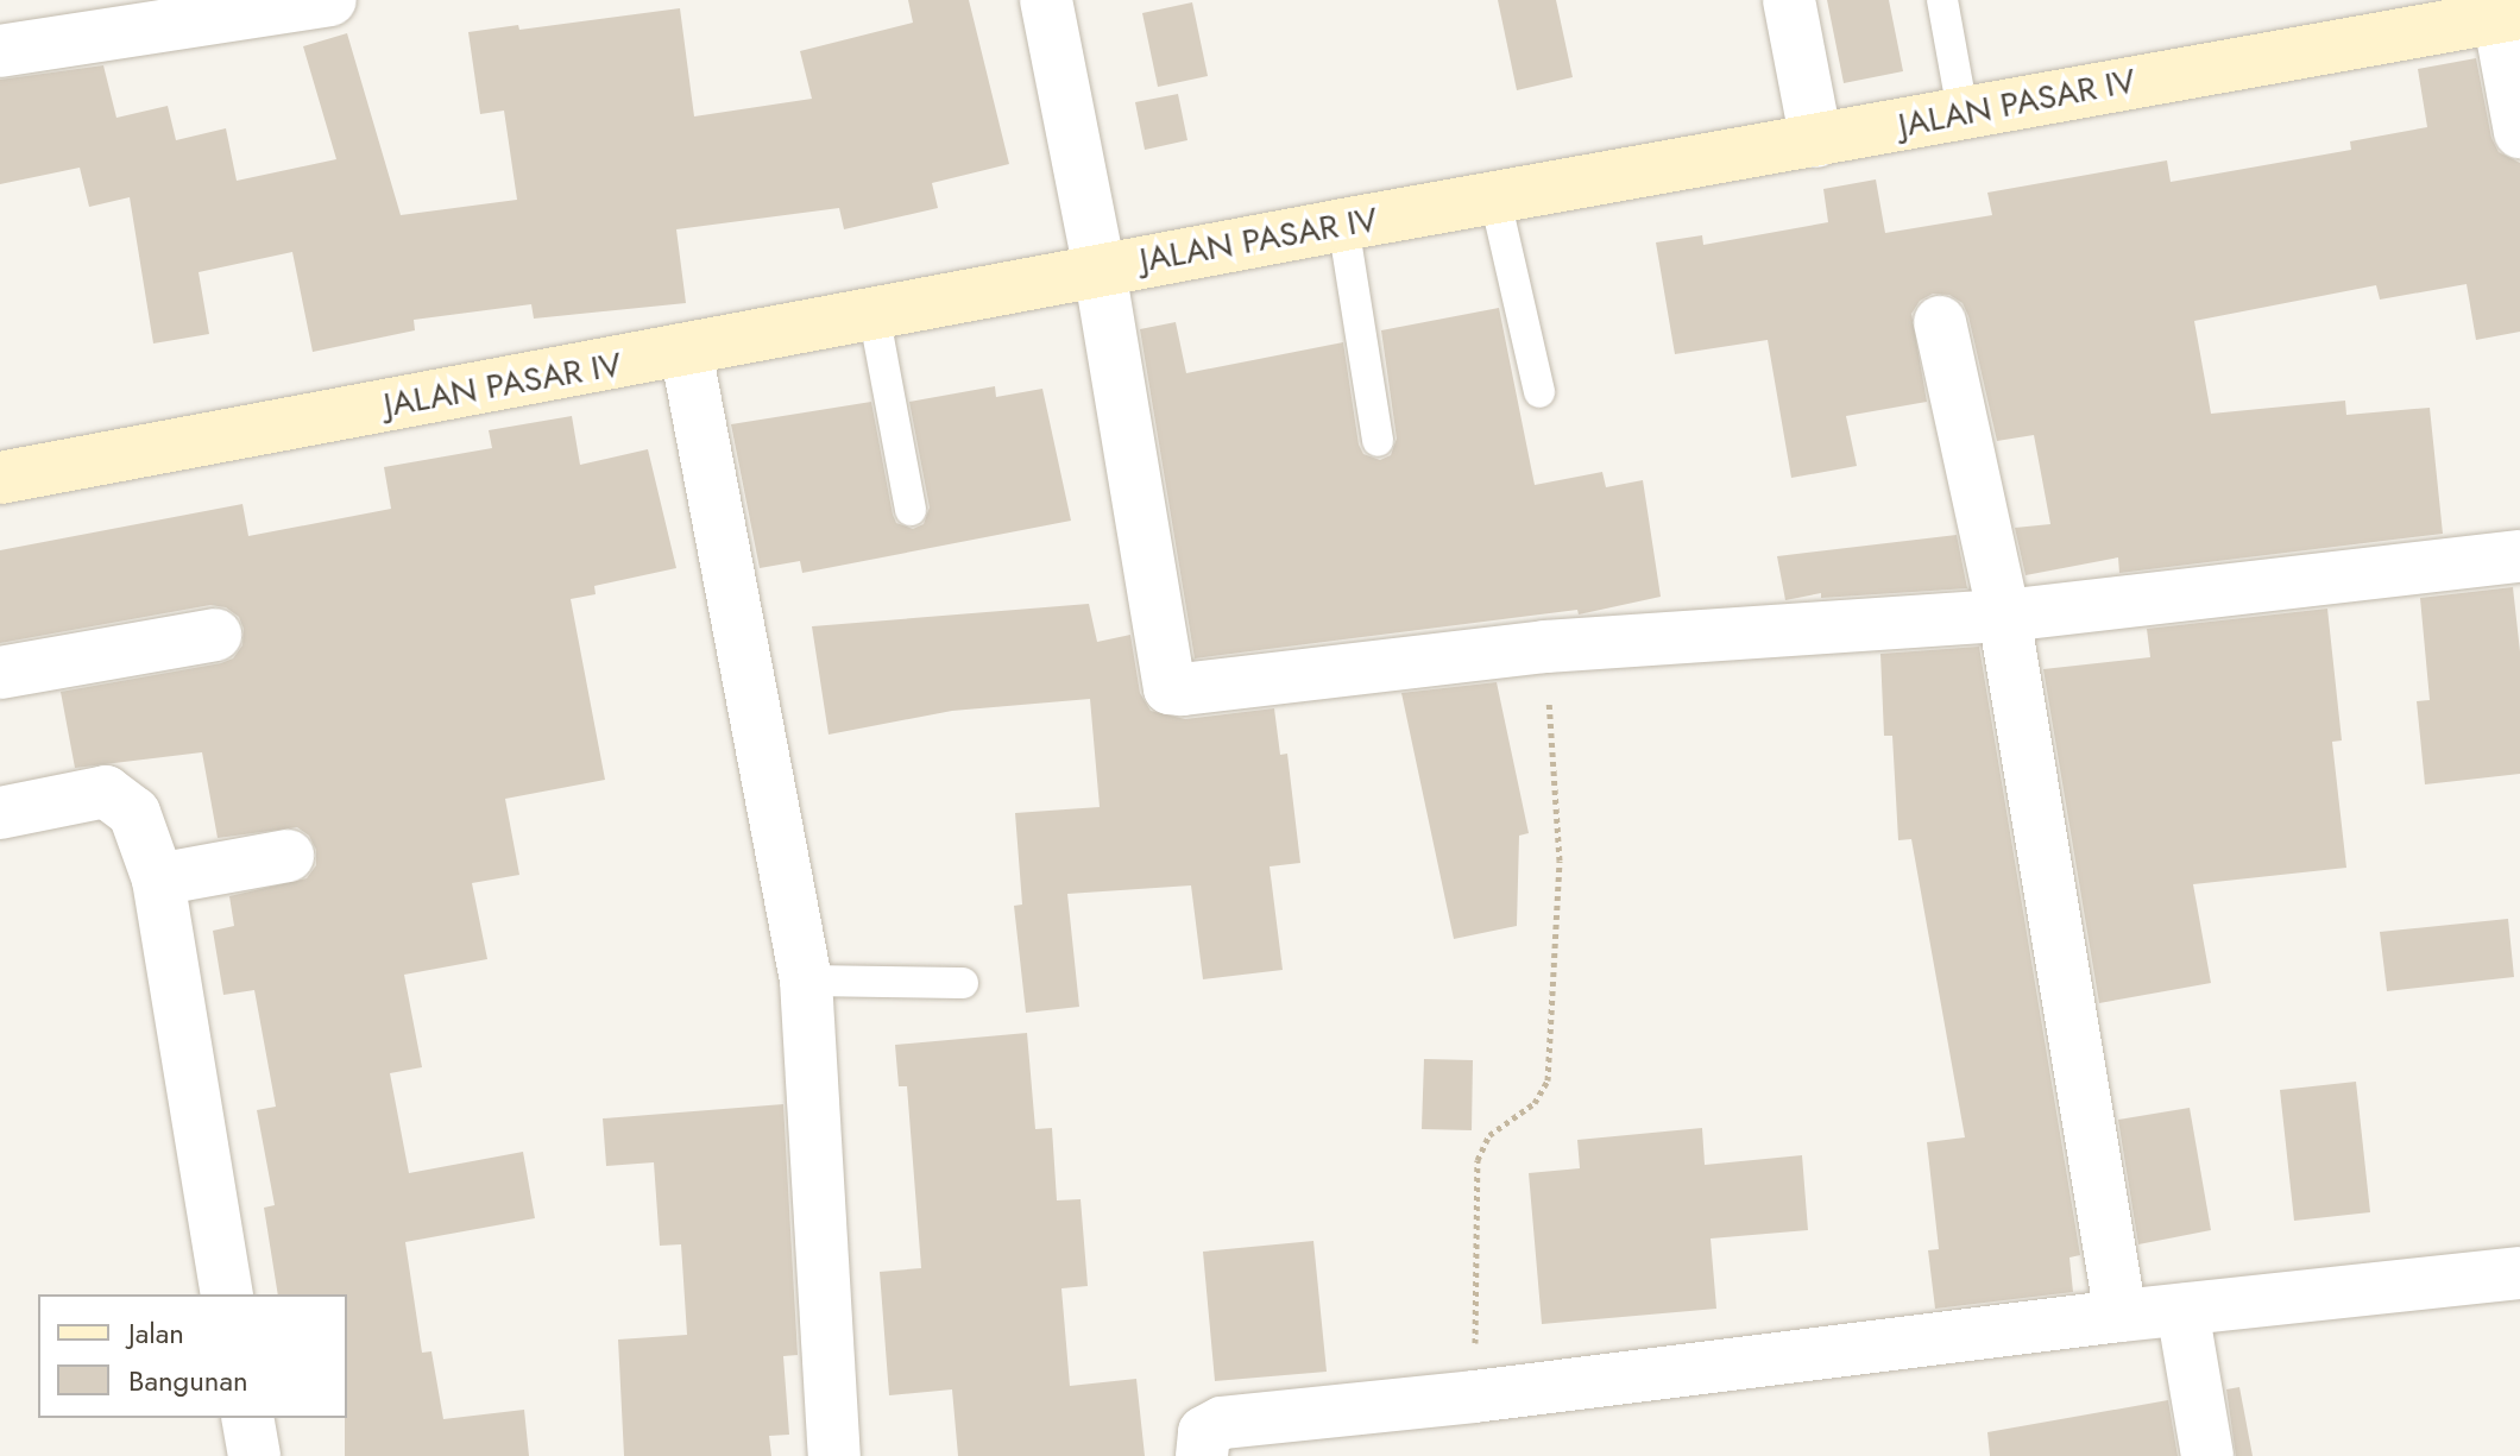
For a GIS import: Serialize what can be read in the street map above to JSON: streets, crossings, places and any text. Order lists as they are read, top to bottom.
{
  "streets": {
    "street": ["JALAN PASAR IV"]
  },
  "legend": ["Jalan", "Bangunan"]
}
